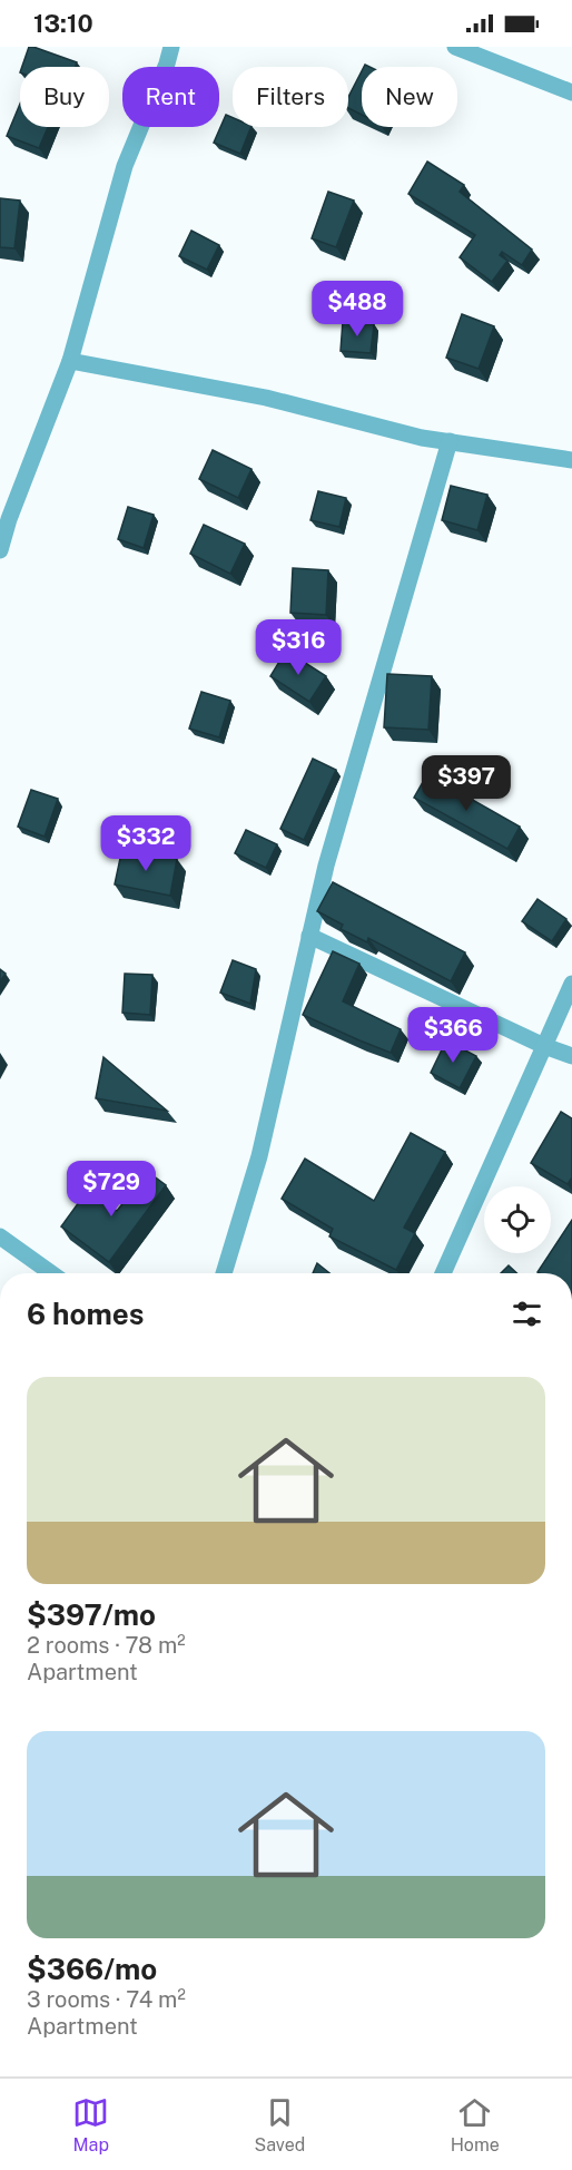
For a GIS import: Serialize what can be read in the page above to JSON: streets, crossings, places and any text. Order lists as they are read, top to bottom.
{
  "page": {
    "status": "13:10",
    "chip": [
      "Buy",
      "Rent",
      "Filters",
      "New"
    ],
    "price": [
      "$488",
      "$316",
      "$397",
      "$332",
      "$366",
      "$729"
    ],
    "heading": "6 homes",
    "list": [
      {
        "name": "$397/mo",
        "note": "2 rooms · 78 m² · Apartment"
      },
      {
        "name": "$366/mo",
        "note": "3 rooms · 74 m² · Apartment"
      }
    ],
    "tabs": ["Map", "Saved", "Home"]
  }
}
